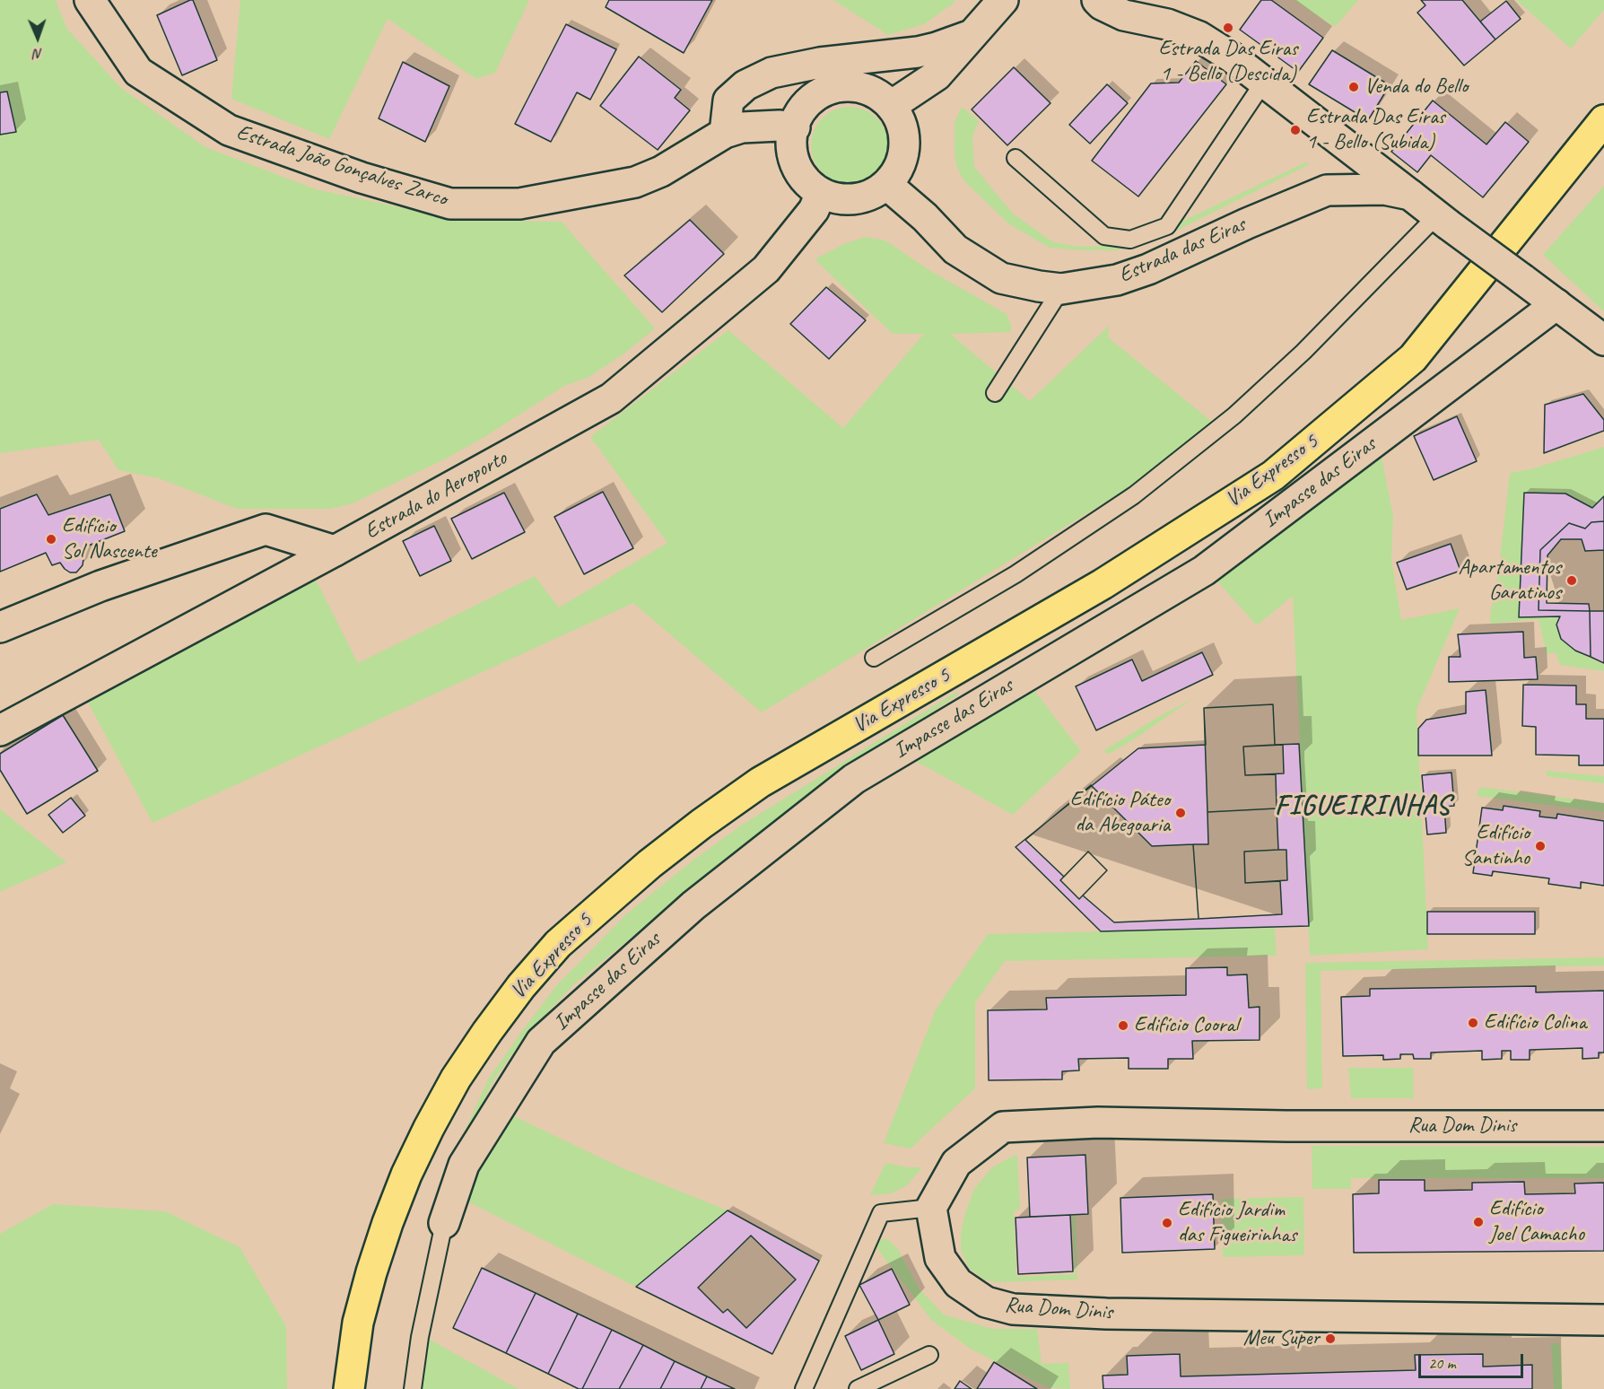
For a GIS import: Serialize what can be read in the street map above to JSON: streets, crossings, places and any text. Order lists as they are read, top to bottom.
{
  "streets": {
    "main road": ["Via Expresso 5"],
    "street": [
      "Estrada João Gonçalves Zarco",
      "Estrada das Eiras",
      "Impasse das Eiras",
      "Estrada do Aeroporto",
      "Rua Dom Dinis"
    ]
  },
  "crossings": [
    ["Estrada João Gonçalves Zarco", "Estrada das Eiras"],
    ["Estrada João Gonçalves Zarco", "Estrada do Aeroporto"],
    ["Estrada das Eiras", "Impasse das Eiras"],
    ["Estrada das Eiras", "Estrada do Aeroporto"]
  ],
  "districts": ["FIGUEIRINHAS"],
  "places": [
    "Estrada Das Eiras 1 - Bello (Descida)",
    "Venda do Bello",
    "Estrada Das Eiras 1 - Bello (Subida)",
    "Edifício Sol Nascente",
    "Apartamentos Garatinos",
    "Edifício Páteo da Abegoaria",
    "Edifício Santinho",
    "Edifício Colina",
    "Edifício Cooral",
    "Edifício Joel Camacho",
    "Edifício Jardim das Figueirinhas",
    "Meu Super"
  ],
  "scale_bar": "20 m",
  "north": "bottom"
}
